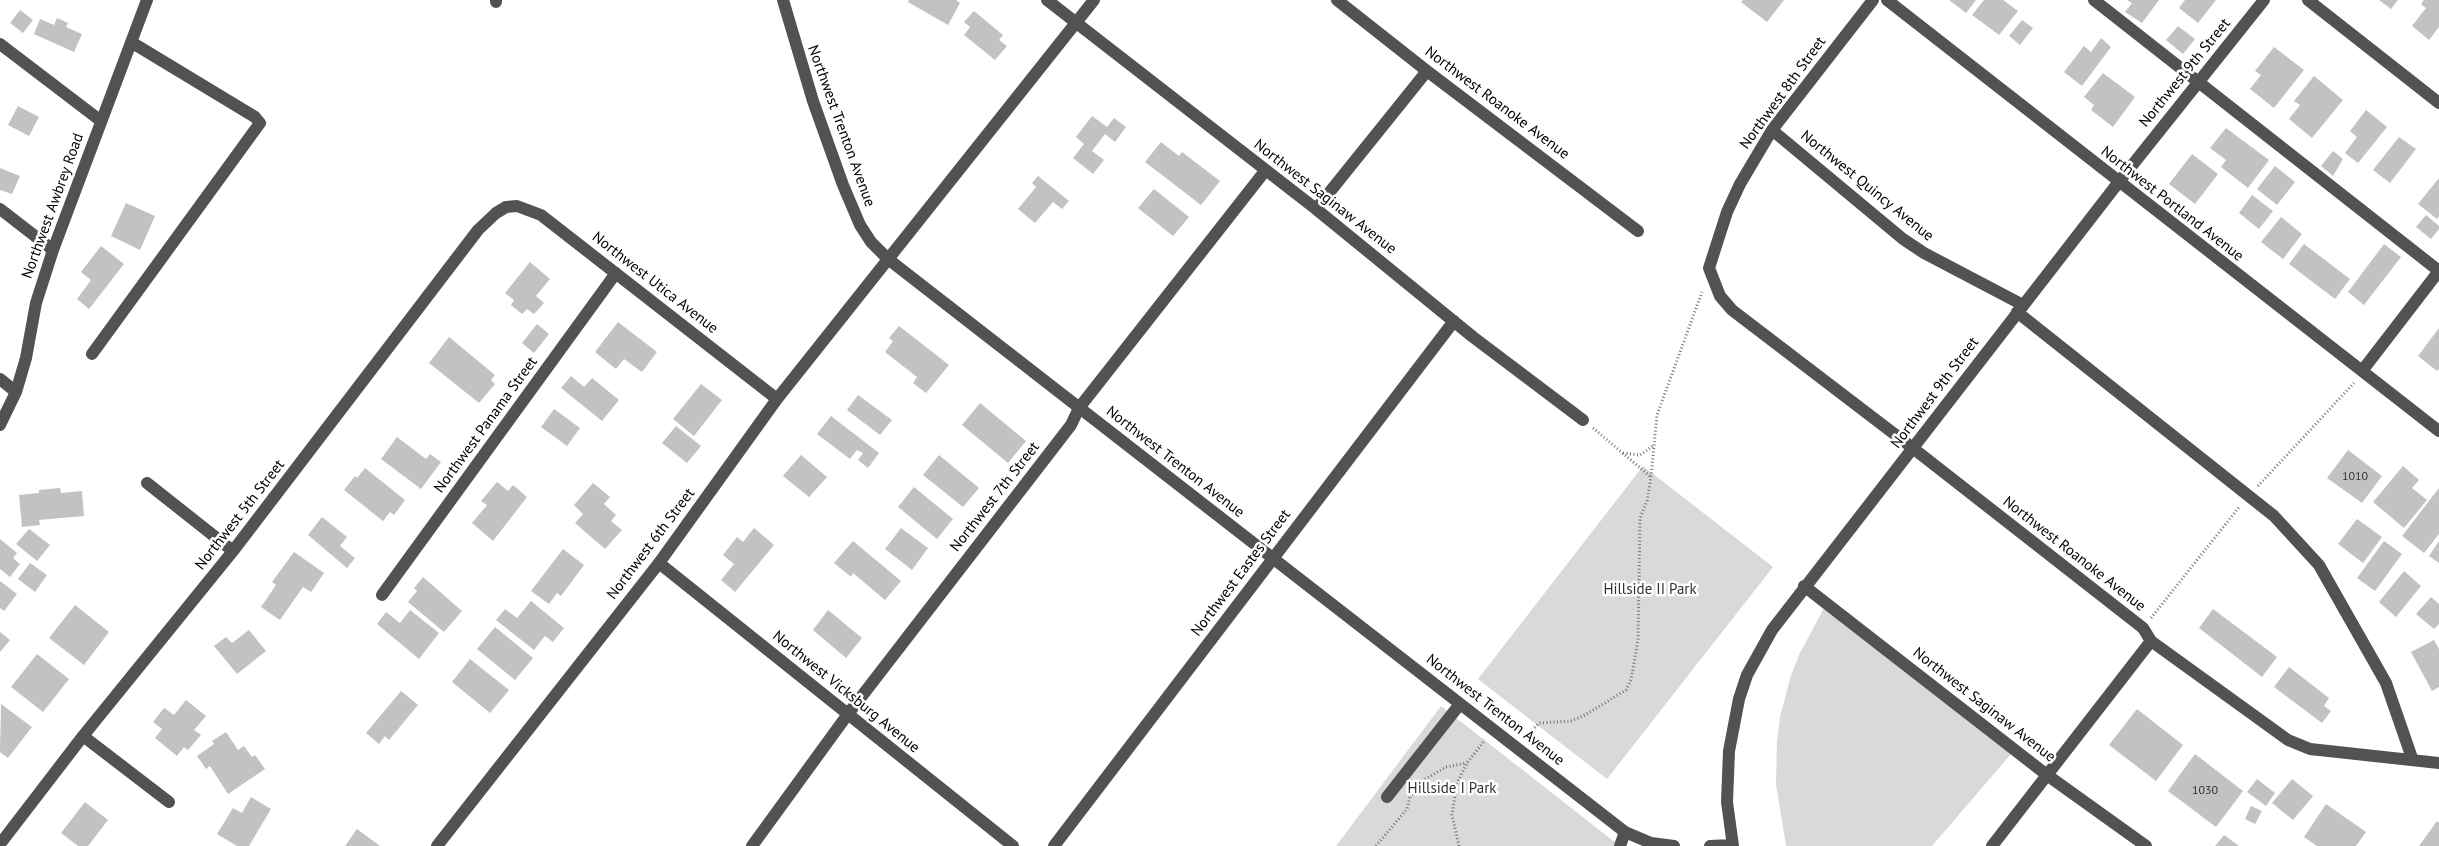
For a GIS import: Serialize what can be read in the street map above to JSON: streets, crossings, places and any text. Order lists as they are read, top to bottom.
{
  "streets": {
    "street": [
      "Northwest 9th Street",
      "Northwest 8th Street",
      "Northwest Roanoke Avenue",
      "Northwest Trenton Avenue",
      "Northwest Quincy Avenue",
      "Northwest Saginaw Avenue",
      "Northwest Portland Avenue",
      "Northwest Awbrey Road",
      "Northwest Utica Avenue",
      "Northwest Panama Street",
      "Northwest 7th Street",
      "Northwest 5th Street",
      "Northwest 6th Street",
      "Northwest Eastes Street",
      "Northwest Vicksburg Avenue"
    ]
  },
  "crossings": [
    ["Northwest 9th Street", "Northwest Roanoke Avenue"],
    ["Northwest 9th Street", "Northwest Quincy Avenue"],
    ["Northwest 9th Street", "Northwest Saginaw Avenue"],
    ["Northwest 9th Street", "Northwest Portland Avenue"],
    ["Northwest 8th Street", "Northwest Roanoke Avenue"],
    ["Northwest 8th Street", "Northwest Quincy Avenue"],
    ["Northwest Roanoke Avenue", "Northwest Quincy Avenue"],
    ["Northwest Trenton Avenue", "Northwest 7th Street"],
    ["Northwest Trenton Avenue", "Northwest 6th Street"],
    ["Northwest Trenton Avenue", "Northwest Eastes Street"],
    ["Northwest Saginaw Avenue", "Northwest 7th Street"],
    ["Northwest Saginaw Avenue", "Northwest 6th Street"],
    ["Northwest Saginaw Avenue", "Northwest Eastes Street"],
    ["Northwest Utica Avenue", "Northwest Panama Street"],
    ["Northwest Utica Avenue", "Northwest 5th Street"],
    ["Northwest Utica Avenue", "Northwest 6th Street"],
    ["Northwest 7th Street", "Northwest Vicksburg Avenue"],
    ["Northwest 6th Street", "Northwest Vicksburg Avenue"]
  ],
  "parks": ["Hillside II Park", "Hillside I Park"],
  "house_numbers": ["1010", "1030"]
}
